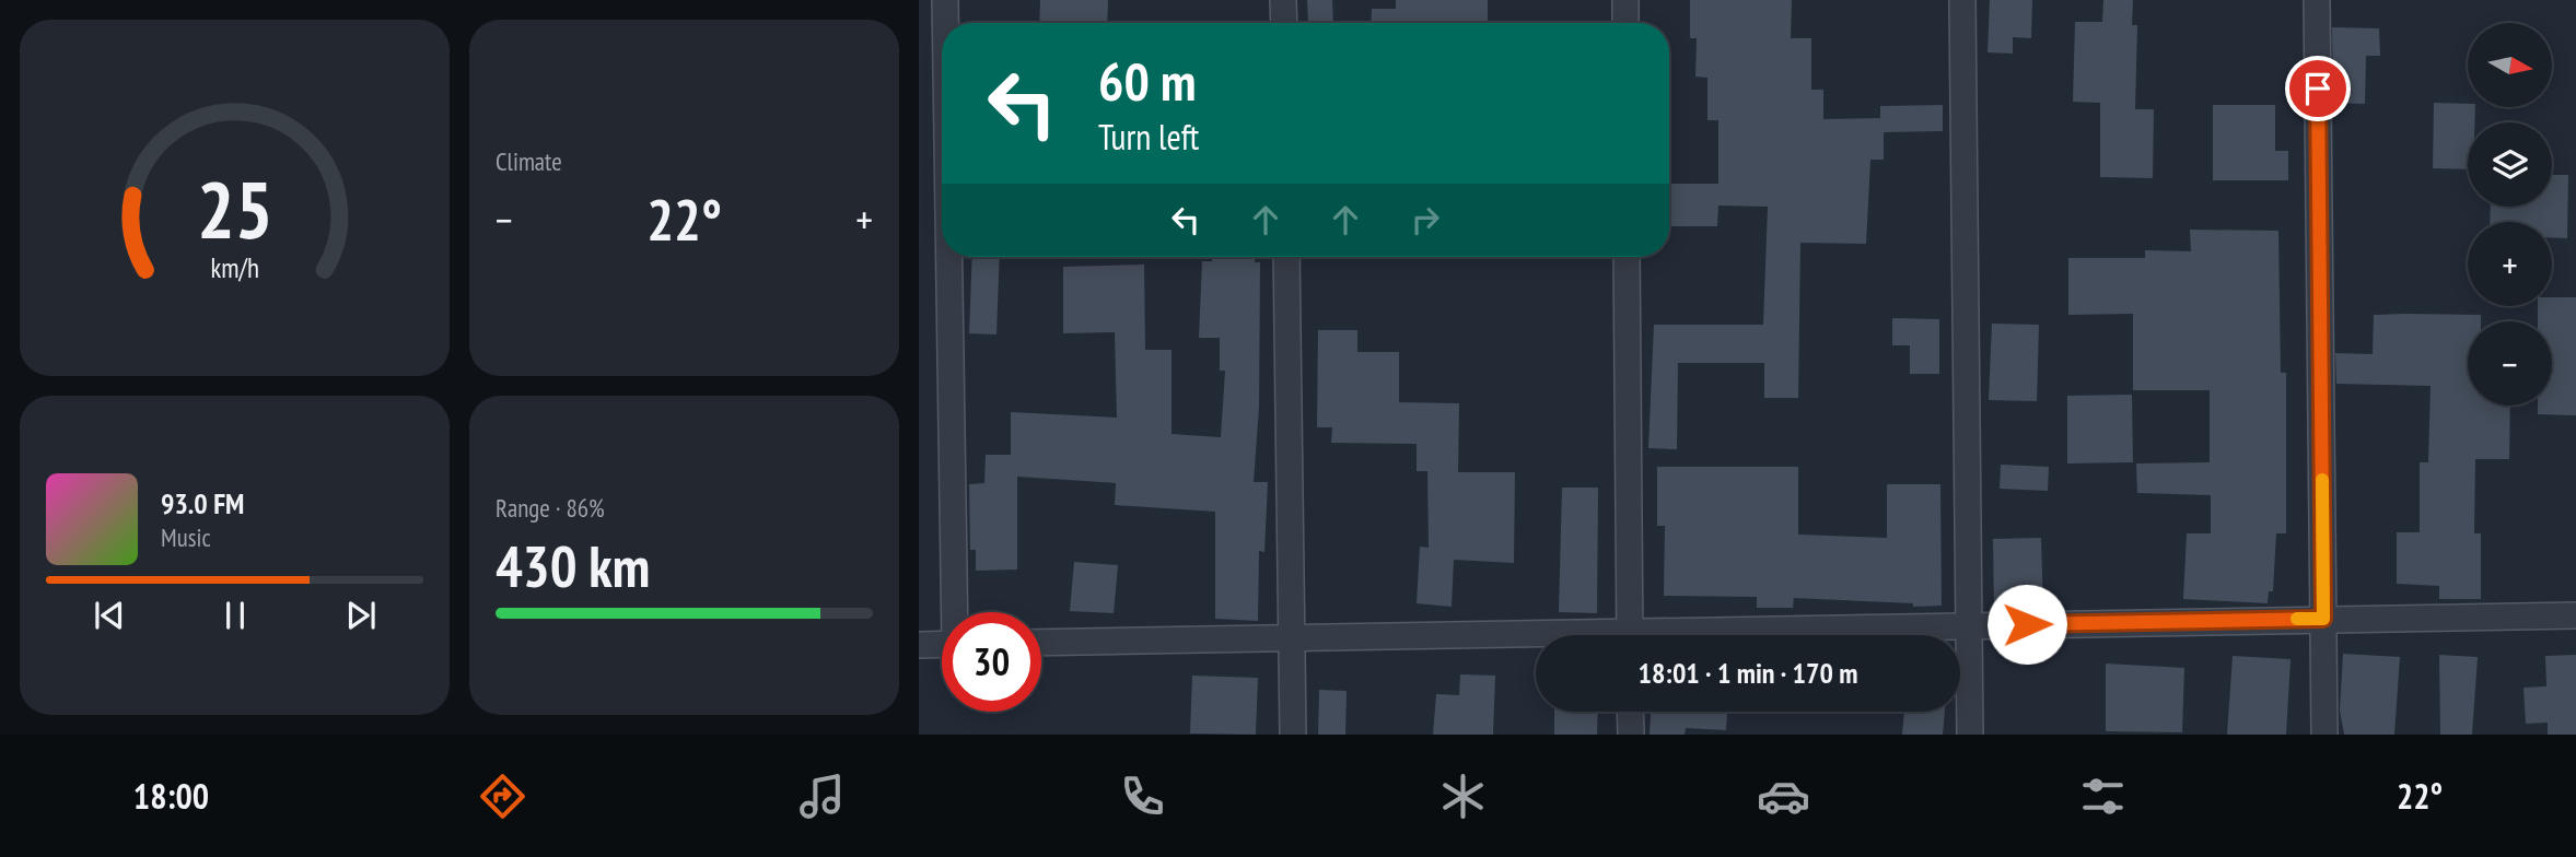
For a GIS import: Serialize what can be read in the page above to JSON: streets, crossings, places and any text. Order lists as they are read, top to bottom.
{
  "north": "right",
  "page": {
    "tile": [
      "Climate",
      ["Range · 86%", "430 km"]
    ],
    "map_buttons": ["+", "−"],
    "turn": ["60 m", "Turn left"],
    "heat": ["−", "22°", "+"],
    "song": ["93.0 FM", "Music"],
    "limit": "30",
    "trip": "18:01 · 1 min · 170 m",
    "tabs": ["18:00", "22°"],
    "gauge": ["25", "km/h"]
  }
}
